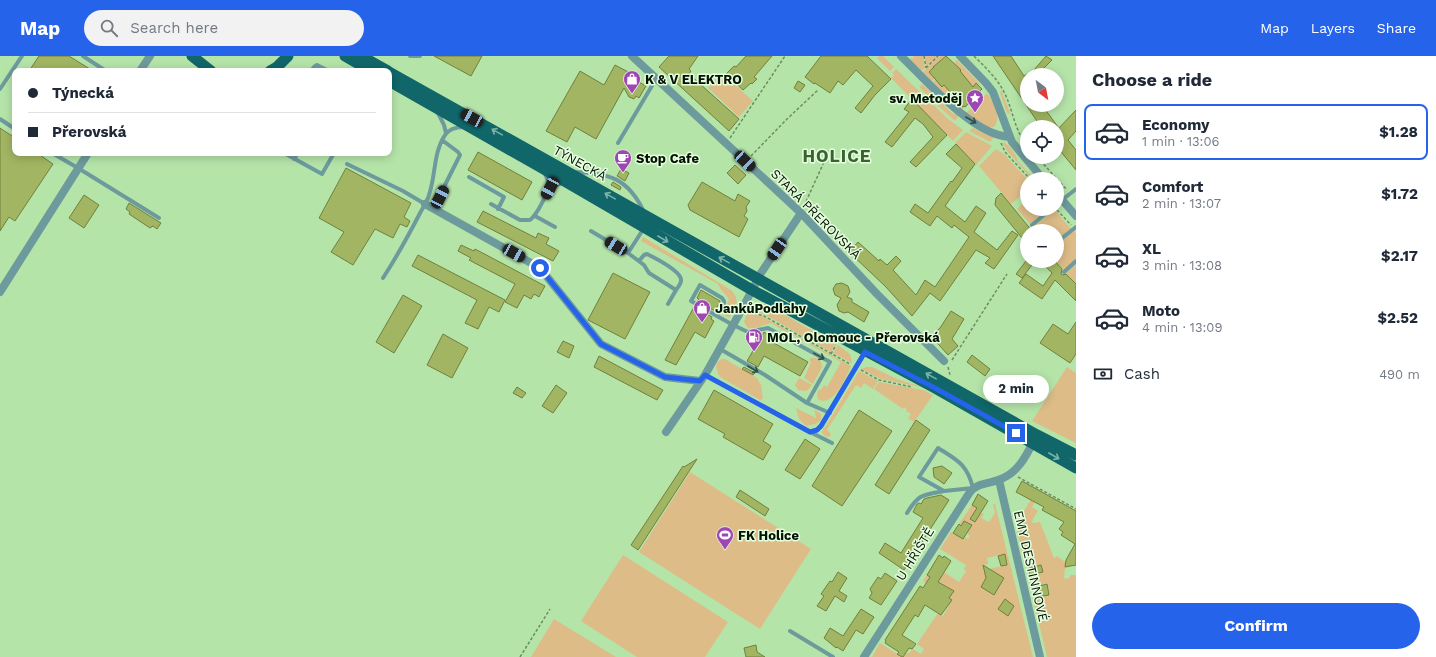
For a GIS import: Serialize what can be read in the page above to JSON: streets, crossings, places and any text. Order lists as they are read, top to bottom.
{
  "streets": {
    "main road": ["TÝNECKÁ"],
    "street": ["STARÁ PŘEROVSKÁ", "U HŘIŠTĚ", "EMY DESTINNOVÉ"]
  },
  "districts": ["HOLICE"],
  "places": {
    "shop": ["K & V ELEKTRO", "JankůPodlahy"],
    "place": ["sv. Metoděj"],
    "cafe": ["Stop Cafe"],
    "fuel station": ["MOL, Olomouc - Přerovská"],
    "sports": ["FK Holice"]
  },
  "north": "bottom right",
  "page": {
    "header": "Map",
    "search": "Search here",
    "nav": ["Map", "Layers", "Share"],
    "heading": "Choose a ride",
    "map_buttons": ["+", "−"],
    "banner": ["Týnecká", "Přerovská"],
    "list": [
      {
        "name": "Economy",
        "note": "1 min · 13:06",
        "value": "$1.28"
      },
      {
        "name": "Comfort",
        "note": "2 min · 13:07",
        "value": "$1.72"
      },
      {
        "name": "XL",
        "note": "3 min · 13:08",
        "value": "$2.17"
      },
      {
        "name": "Moto",
        "note": "4 min · 13:09",
        "value": "$2.52"
      }
    ],
    "pay": ["Cash", "490 m"],
    "bubble": "2 min",
    "buttons": "Confirm"
  }
}
